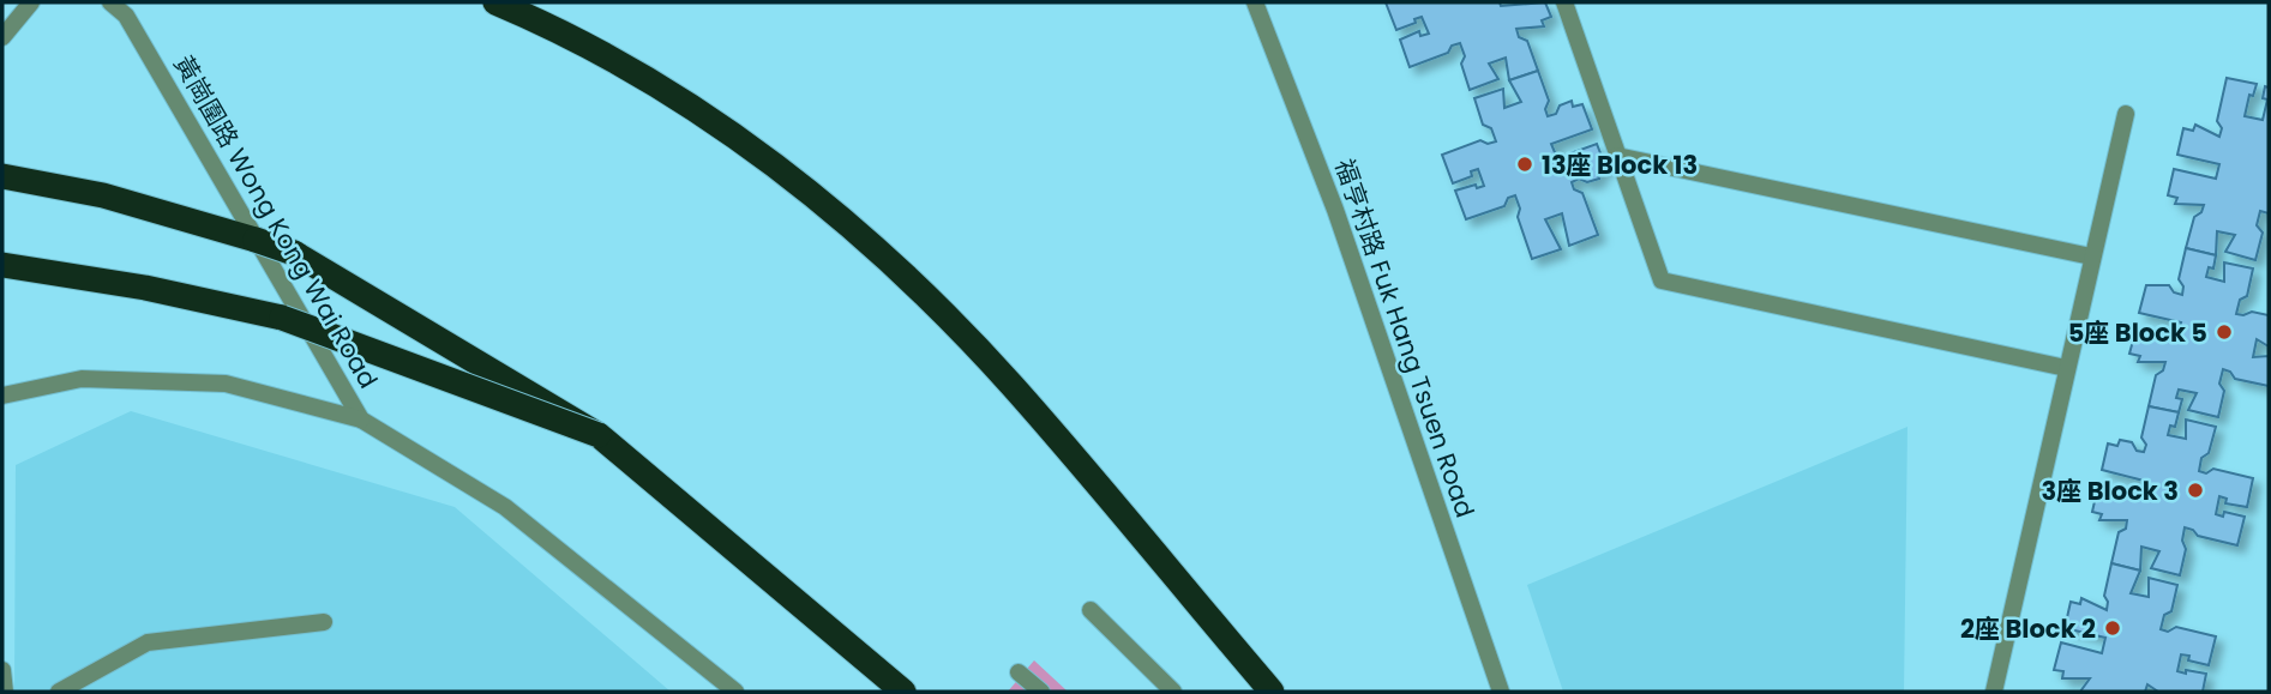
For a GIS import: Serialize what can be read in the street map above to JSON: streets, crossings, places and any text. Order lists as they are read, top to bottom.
{
  "streets": {
    "street": ["黃崗圍路 Wong Kong Wai Road", "福亨村路 Fuk Hang Tsuen Road"]
  },
  "places": [
    "13座 Block 13",
    "5座 Block 5",
    "3座 Block 3",
    "2座 Block 2"
  ]
}
